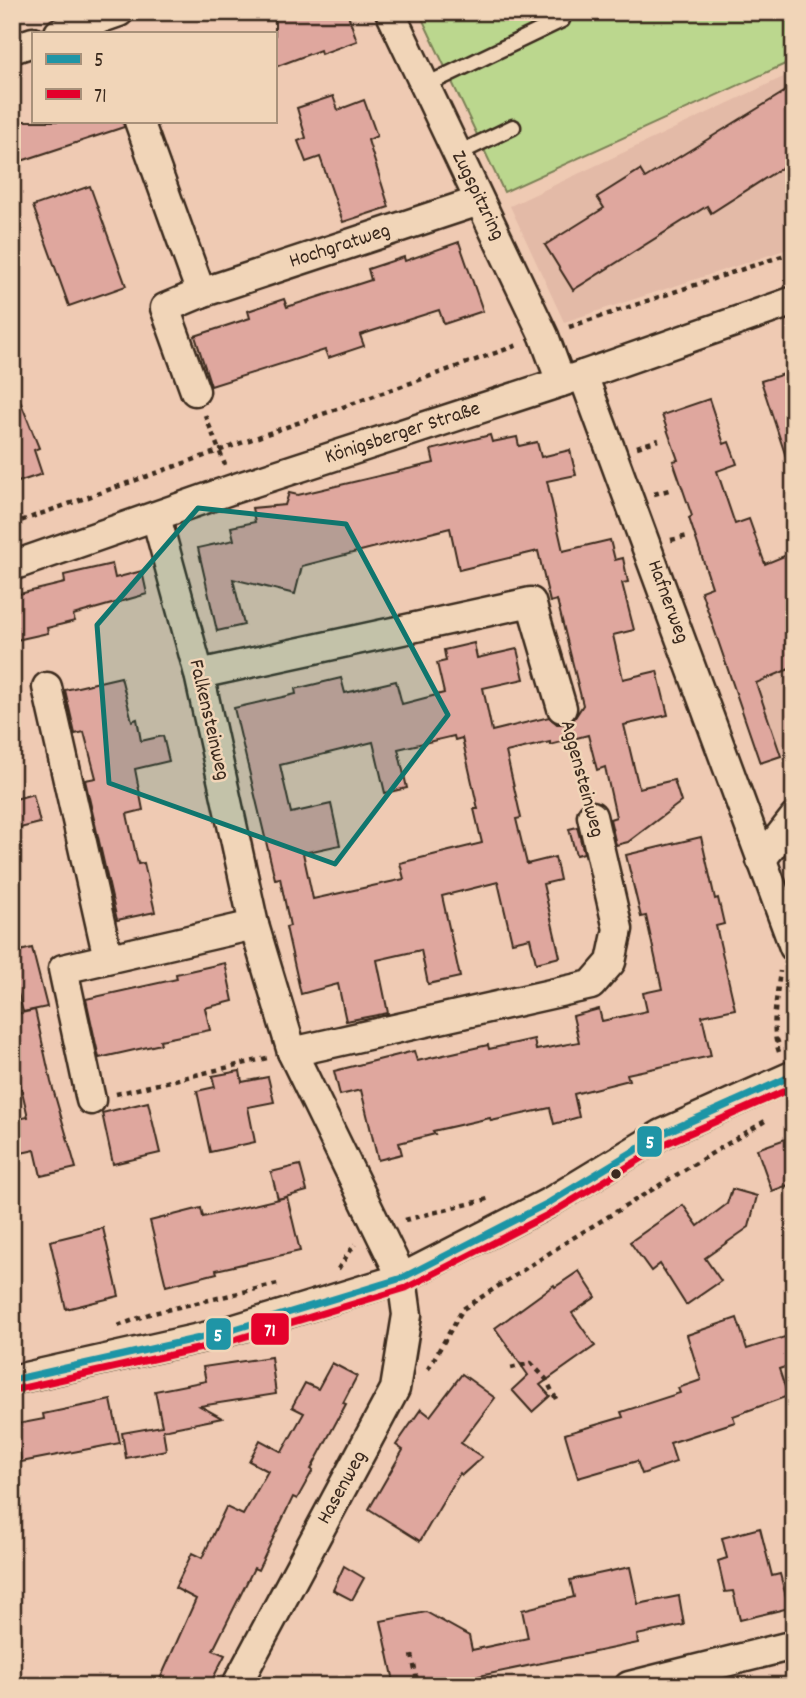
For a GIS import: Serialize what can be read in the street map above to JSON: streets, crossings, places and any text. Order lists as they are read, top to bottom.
{
  "streets": {
    "street": [
      "Zugspitzring",
      "Hochgratweg",
      "Königsberger Straße",
      "Hafnerweg",
      "Falkensteinweg",
      "Aggensteinweg",
      "Hasenweg"
    ]
  },
  "crossings": [
    ["Zugspitzring", "Hochgratweg"],
    ["Zugspitzring", "Königsberger Straße"],
    ["Zugspitzring", "Hafnerweg"],
    ["Königsberger Straße", "Hafnerweg"],
    ["Königsberger Straße", "Falkensteinweg"],
    ["Falkensteinweg", "Aggensteinweg"],
    ["Falkensteinweg", "Hasenweg"]
  ],
  "lines": ["transit line 5", "transit line 71"],
  "legend": ["5", "71"]
}
